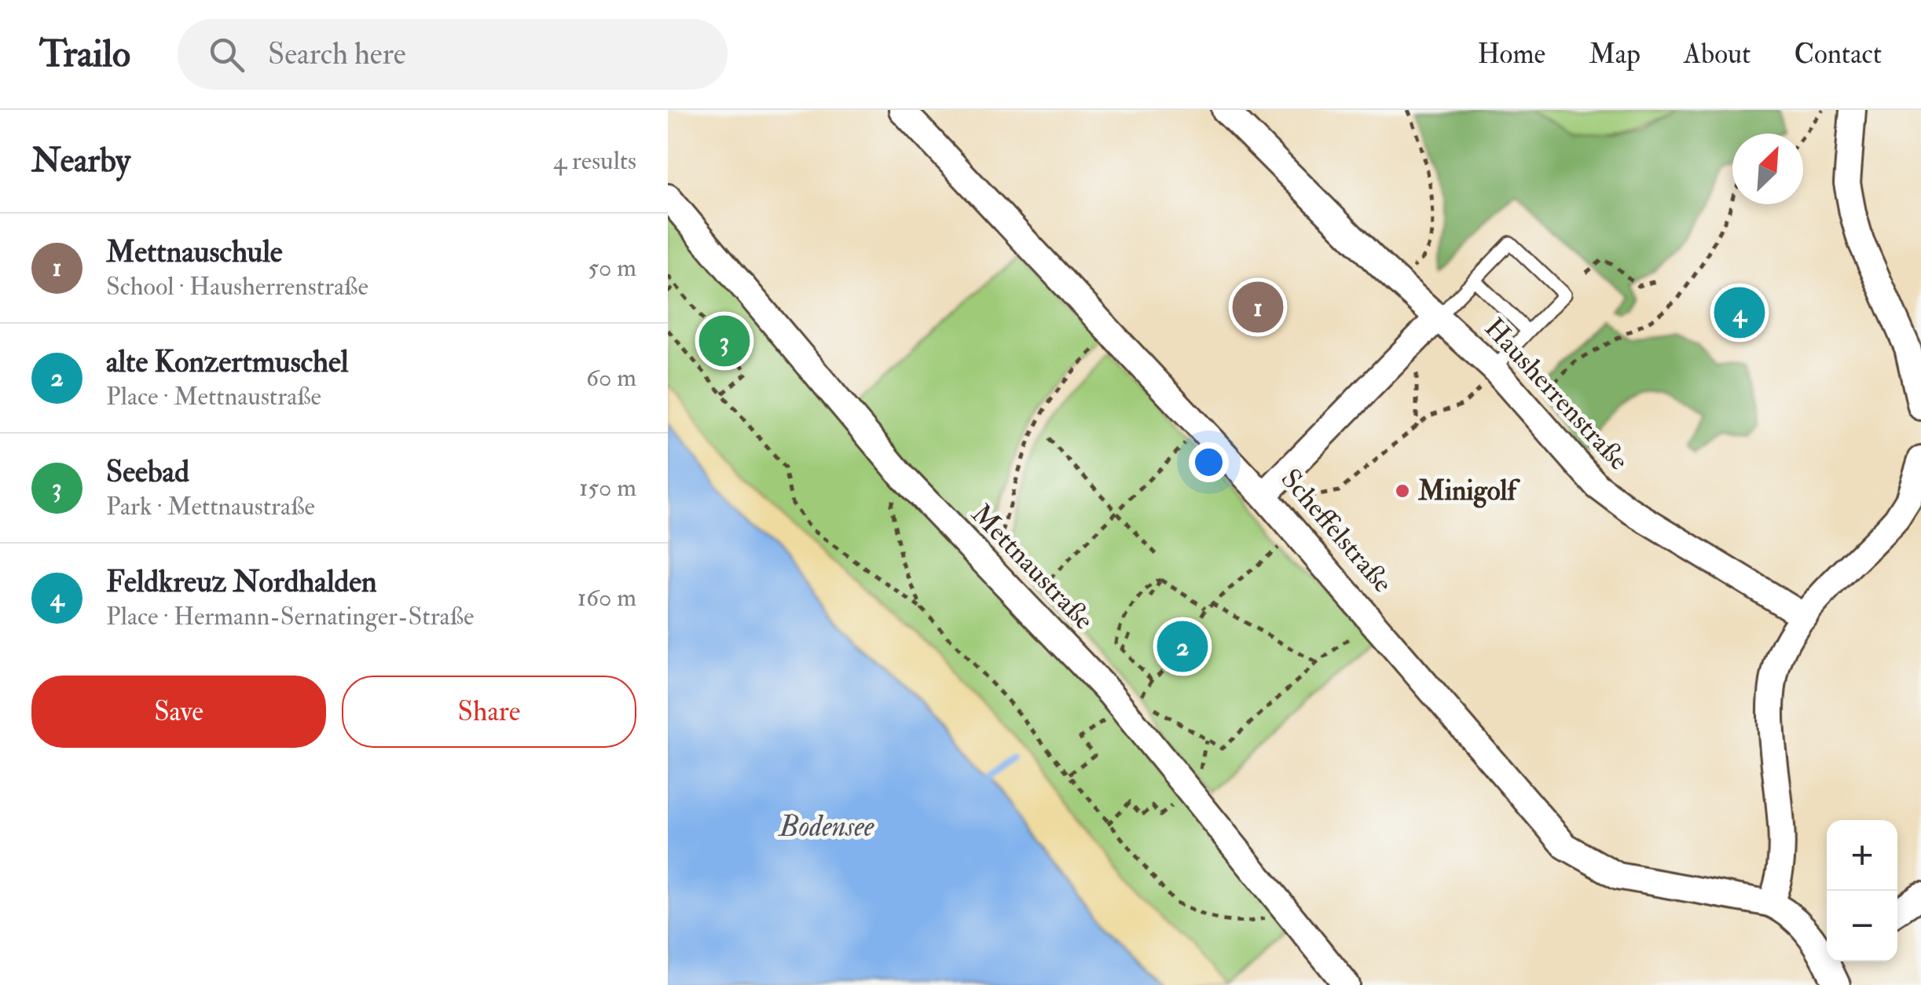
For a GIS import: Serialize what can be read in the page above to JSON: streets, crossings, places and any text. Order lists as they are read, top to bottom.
{
  "streets": {
    "street": ["Hausherrenstraße", "Scheffelstraße", "Mettnaustraße"]
  },
  "water": ["Bodensee"],
  "places": ["Minigolf"],
  "north": "top right",
  "page": {
    "header": "Trailo",
    "search": "Search here",
    "nav": [
      "Home",
      "Map",
      "About",
      "Contact"
    ],
    "heading": ["Nearby", "4 results"],
    "list": [
      {
        "mark": "1",
        "name": "Mettnauschule",
        "note": "School · Hausherrenstraße",
        "value": "50 m"
      },
      {
        "mark": "2",
        "name": "alte Konzertmuschel",
        "note": "Place · Mettnaustraße",
        "value": "60 m"
      },
      {
        "mark": "3",
        "name": "Seebad",
        "note": "Park · Mettnaustraße",
        "value": "150 m"
      },
      {
        "mark": "4",
        "name": "Feldkreuz Nordhalden",
        "note": "Place · Hermann-Sernatinger-Straße",
        "value": "160 m"
      }
    ],
    "pins": [
      "1",
      "4",
      "3",
      "2"
    ],
    "buttons": ["Save", "Share"],
    "map_buttons": ["+", "−"]
  }
}
